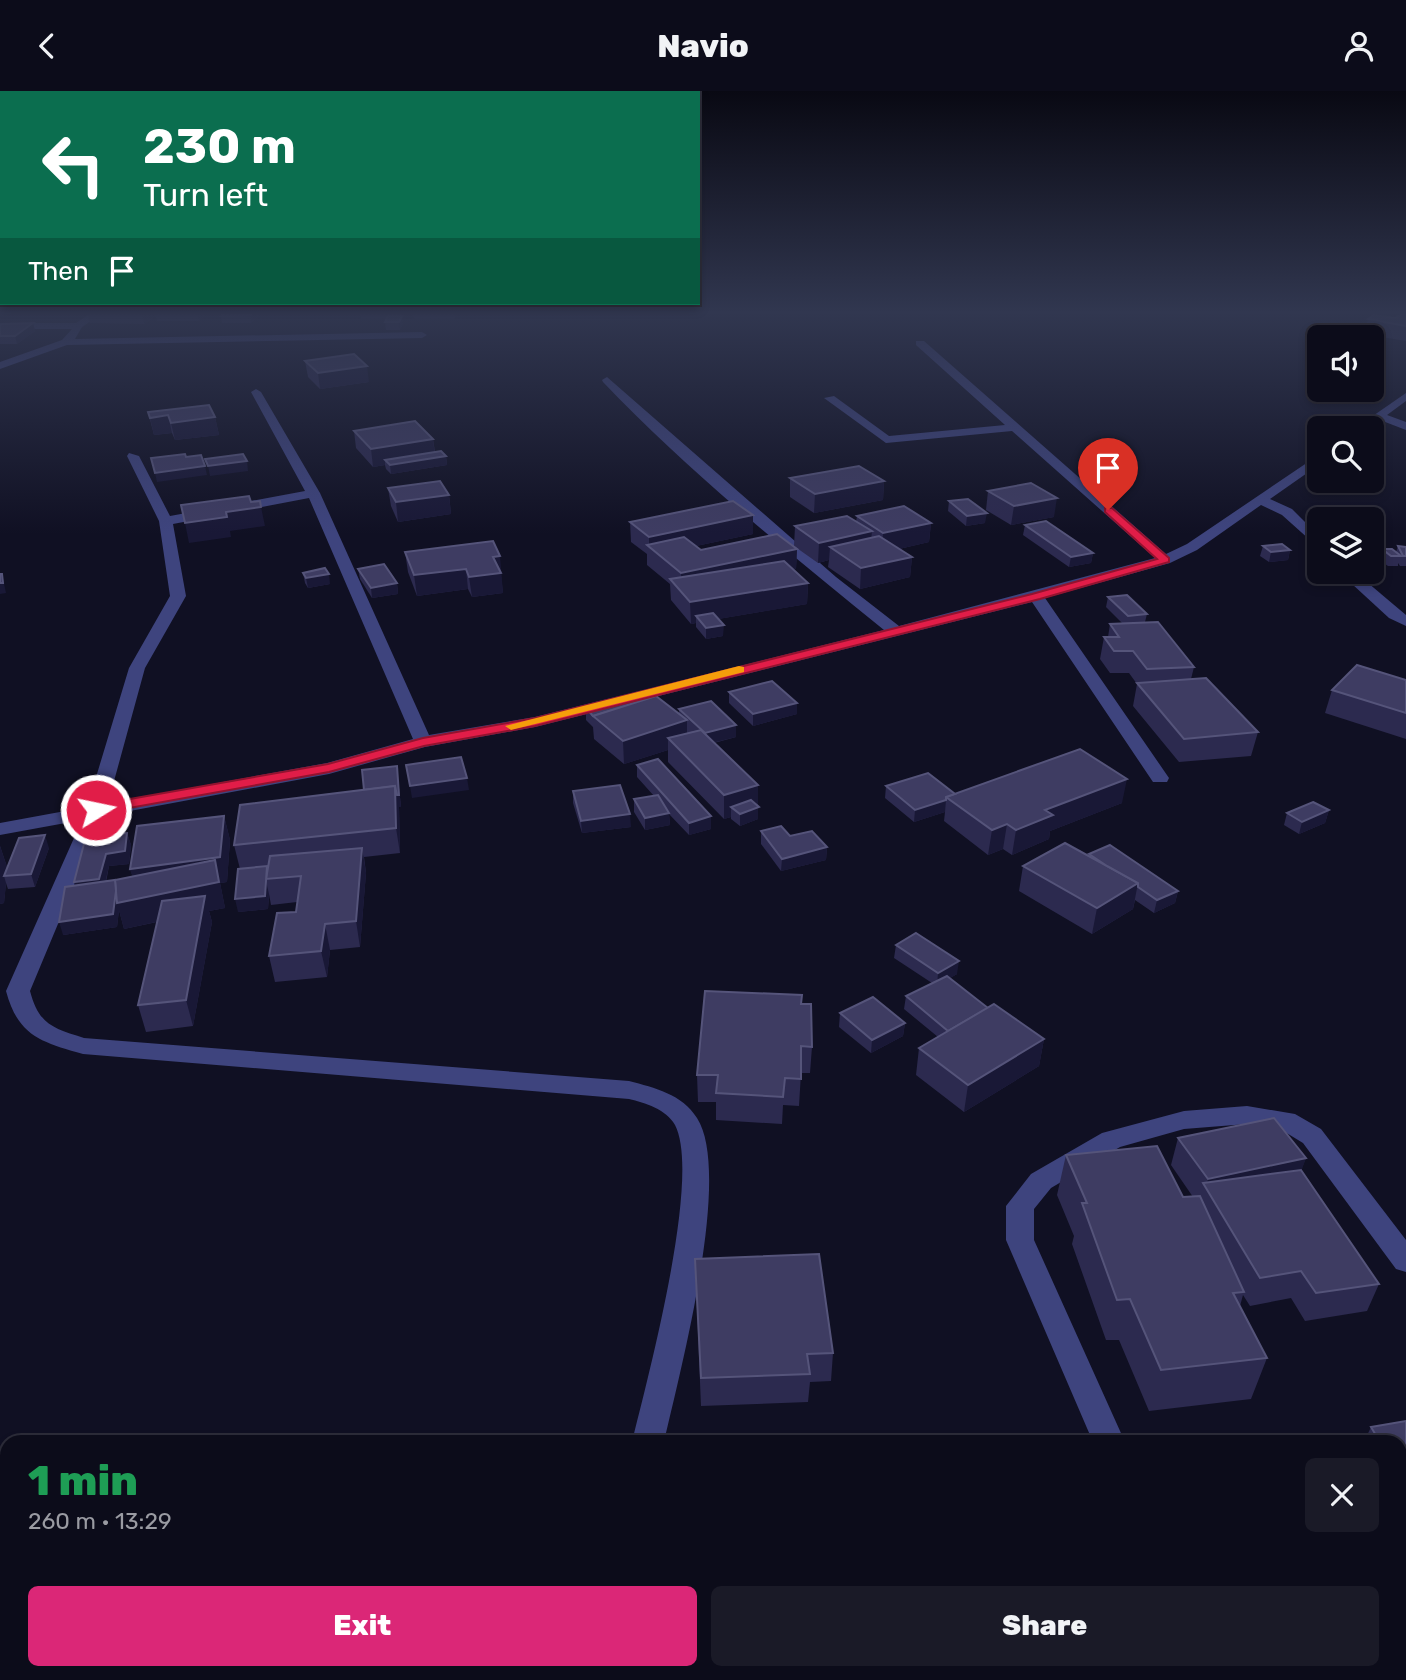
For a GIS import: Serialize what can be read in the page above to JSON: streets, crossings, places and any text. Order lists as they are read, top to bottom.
{
  "page": {
    "header": "Navio",
    "turn": ["230 m", "Turn left"],
    "then": "Then",
    "heading": ["1 min", "260 m · 13:29"],
    "buttons": ["Exit", "Share"]
  }
}
